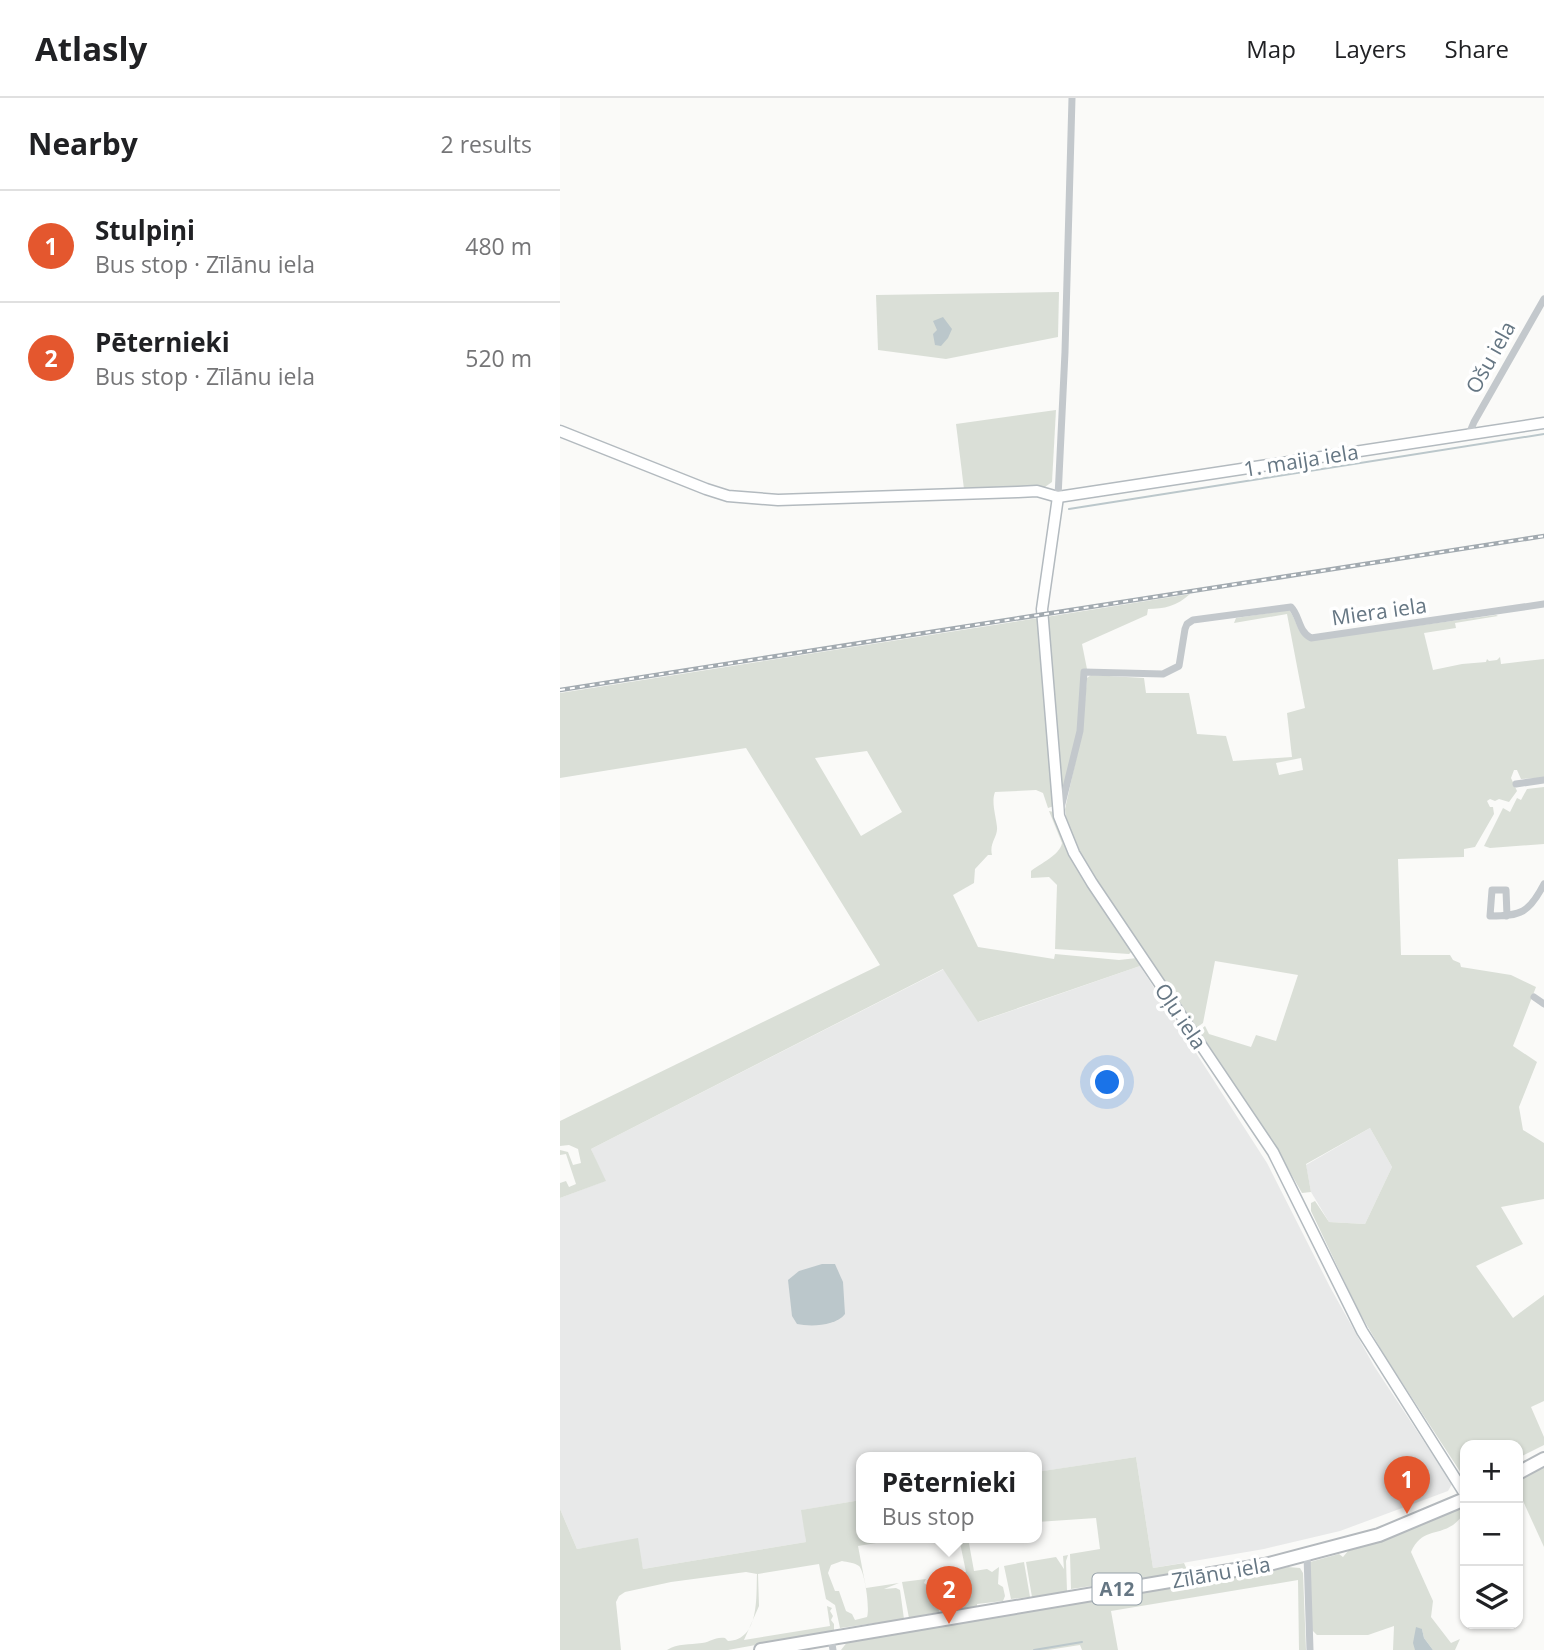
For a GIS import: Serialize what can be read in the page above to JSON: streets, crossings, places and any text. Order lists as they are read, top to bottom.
{
  "streets": {
    "highway": ["Zīlānu iela", "A12"],
    "street": [
      "Ošu iela",
      "1. maija iela",
      "Miera iela",
      "Oļu iela"
    ]
  },
  "crossings": [
    ["Ošu iela", "1. maija iela"],
    ["1. maija iela", "Oļu iela"],
    ["Miera iela", "Oļu iela"]
  ],
  "page": {
    "header": "Atlasly",
    "nav": ["Map", "Layers", "Share"],
    "heading": ["Nearby", "2 results"],
    "list": [
      {
        "mark": "1",
        "name": "Stulpiņi",
        "note": "Bus stop · Zīlānu iela",
        "value": "480 m"
      },
      {
        "mark": "2",
        "name": "Pēternieki",
        "note": "Bus stop · Zīlānu iela",
        "value": "520 m"
      }
    ],
    "map_buttons": ["+", "−"],
    "popup": ["Pēternieki", "Bus stop"],
    "pins": ["1", "2"]
  }
}
